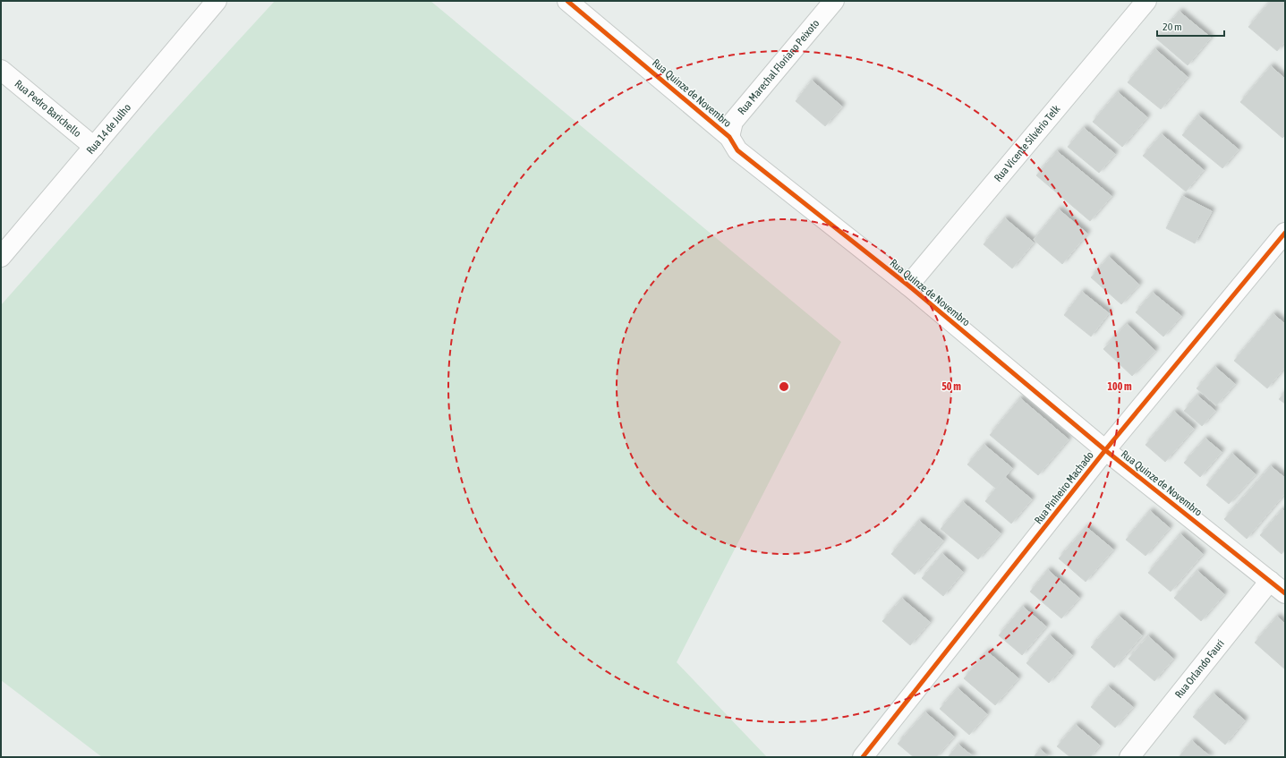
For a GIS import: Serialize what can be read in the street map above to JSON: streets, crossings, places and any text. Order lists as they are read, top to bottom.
{
  "streets": {
    "street": [
      "Rua Marechal Floriano Peixoto",
      "Rua Quinze de Novembro",
      "Rua Pedro Barichello",
      "Rua 14 de Julho",
      "Rua Vicente Silvério Telk",
      "Rua Pinheiro Machado",
      "Rua Orlando Fauri"
    ]
  },
  "crossings": [
    ["Rua Marechal Floriano Peixoto", "Rua Quinze de Novembro"],
    ["Rua Quinze de Novembro", "Rua Vicente Silvério Telk"],
    ["Rua Quinze de Novembro", "Rua Pinheiro Machado"],
    ["Rua Quinze de Novembro", "Rua Orlando Fauri"],
    ["Rua Pedro Barichello", "Rua 14 de Julho"]
  ],
  "scale_bar": "20 m",
  "rings": ["50 m", "100 m"]
}
